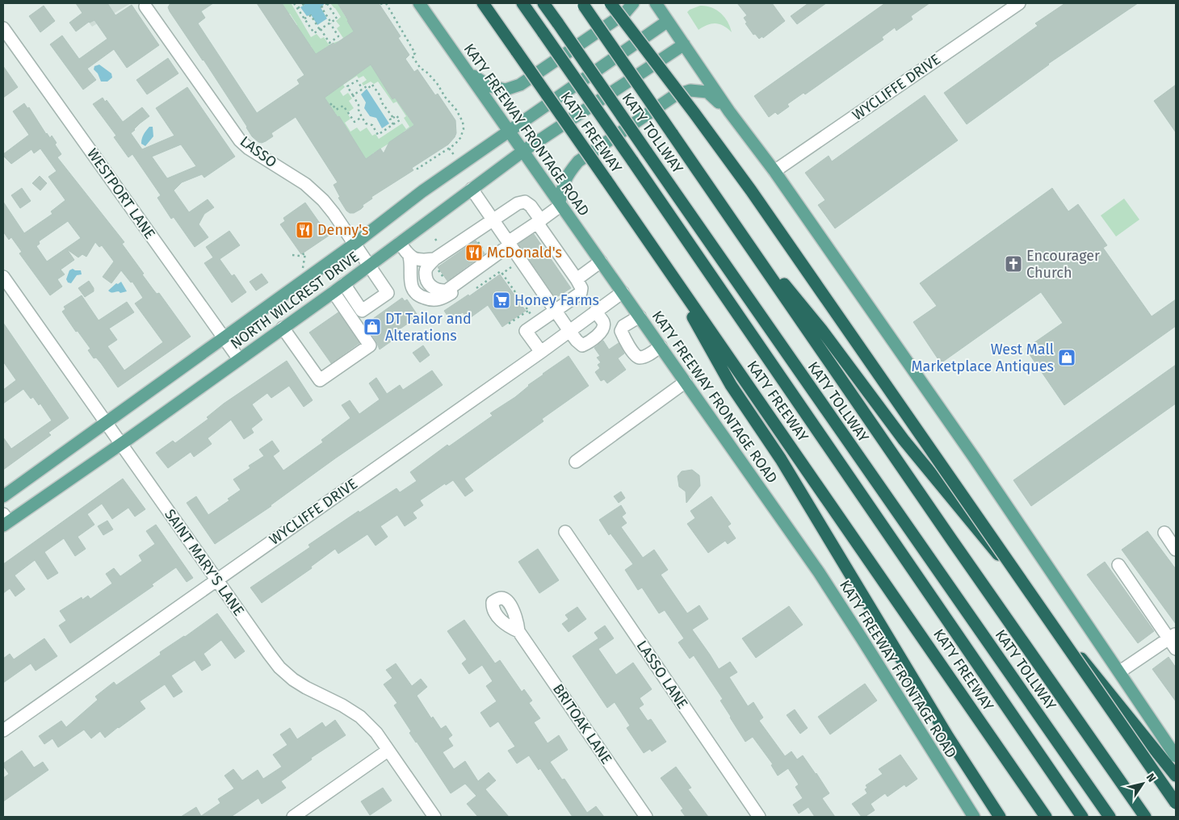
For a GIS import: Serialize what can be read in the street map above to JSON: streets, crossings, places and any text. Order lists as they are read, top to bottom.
{
  "streets": {
    "highway": ["KATY FREEWAY", "KATY TOLLWAY"],
    "main road": ["KATY FREEWAY FRONTAGE ROAD", "NORTH WILCREST DRIVE"],
    "street": [
      "WYCLIFFE DRIVE",
      "LASSO",
      "WESTPORT LANE",
      "SAINT MARY'S LANE",
      "LASSO LANE",
      "BRITOAK LANE"
    ]
  },
  "crossings": [
    ["WYCLIFFE DRIVE", "KATY FREEWAY FRONTAGE ROAD"],
    ["WYCLIFFE DRIVE", "SAINT MARY'S LANE"],
    ["KATY FREEWAY FRONTAGE ROAD", "NORTH WILCREST DRIVE"],
    ["LASSO", "NORTH WILCREST DRIVE"],
    ["WESTPORT LANE", "NORTH WILCREST DRIVE"],
    ["NORTH WILCREST DRIVE", "SAINT MARY'S LANE"]
  ],
  "places": {
    "restaurant": ["Denny's", "McDonald's"],
    "church": ["Encourager Church"],
    "supermarket": ["Honey Farms"],
    "shop": ["DT Tailor and Alterations", "West Mall Marketplace Antiques"]
  },
  "north": "top right"
}
